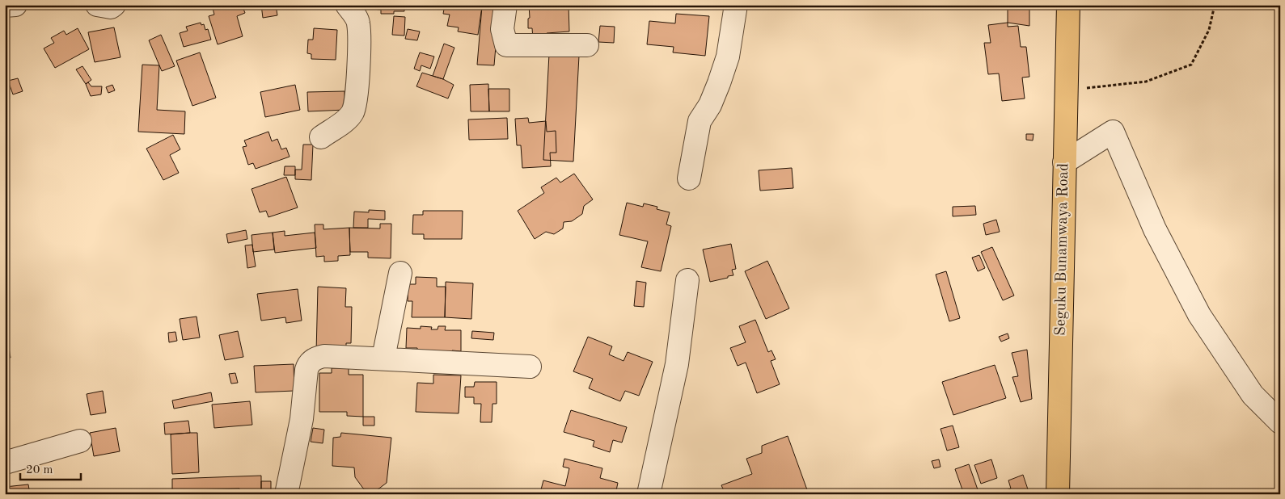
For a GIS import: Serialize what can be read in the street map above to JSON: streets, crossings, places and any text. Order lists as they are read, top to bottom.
{
  "streets": {
    "main road": ["Seguku Bunamwaya Road"]
  },
  "scale_bar": "20 m"
}
